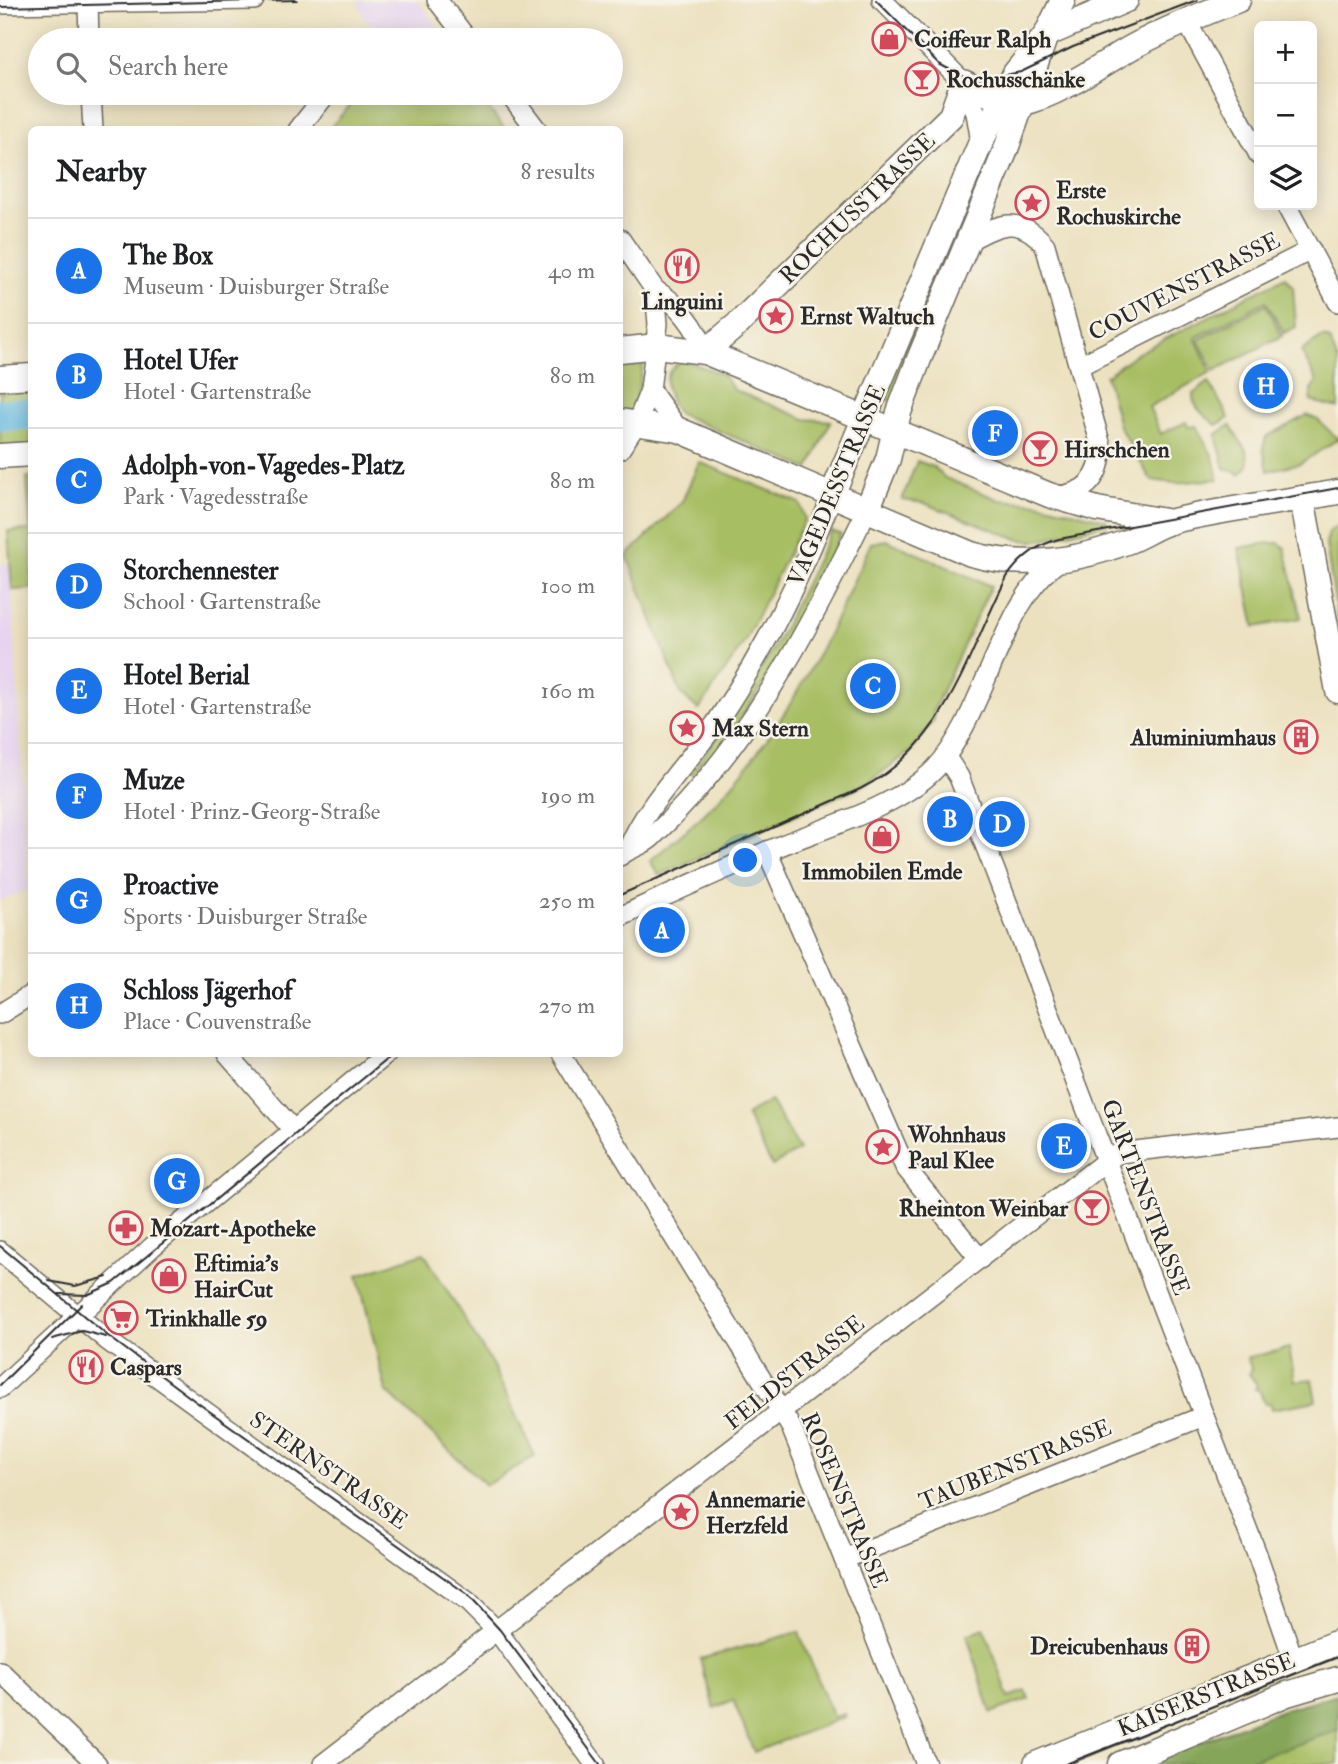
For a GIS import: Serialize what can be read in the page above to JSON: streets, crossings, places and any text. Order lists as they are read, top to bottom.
{
  "streets": {
    "main road": ["ROCHUSSTRASSE", "VAGEDESSTRASSE", "KAISERSTRASSE"],
    "street": [
      "COUVENSTRASSE",
      "GARTENSTRASSE",
      "FELDSTRASSE",
      "TAUBENSTRASSE",
      "STERNSTRASSE",
      "ROSENSTRASSE"
    ]
  },
  "crossings": [
    ["GARTENSTRASSE", "FELDSTRASSE"],
    ["GARTENSTRASSE", "TAUBENSTRASSE"],
    ["GARTENSTRASSE", "KAISERSTRASSE"],
    ["FELDSTRASSE", "STERNSTRASSE"],
    ["FELDSTRASSE", "ROSENSTRASSE"],
    ["TAUBENSTRASSE", "ROSENSTRASSE"]
  ],
  "places": {
    "shop": ["Coiffeur Ralph", "Immobilen Emde", "Eftimia's HairCut"],
    "bar": ["Rochusschänke", "Hirschchen", "Rheinton Weinbar"],
    "place": [
      "Erste Rochuskirche",
      "Ernst Waltuch",
      "Max Stern",
      "Wohnhaus Paul Klee",
      "Annemarie Herzfeld"
    ],
    "restaurant": ["Linguini", "Caspars"],
    "building": ["Aluminiumhaus", "Dreicubenhaus"],
    "pharmacy": ["Mozart-Apotheke"],
    "supermarket": ["Trinkhalle 59"]
  },
  "page": {
    "map_buttons": ["+", "−"],
    "search": "Search here",
    "heading": ["Nearby", "8 results"],
    "list": [
      {
        "mark": "A",
        "name": "The Box",
        "note": "Museum · Duisburger Straße",
        "value": "40 m"
      },
      {
        "mark": "B",
        "name": "Hotel Ufer",
        "note": "Hotel · Gartenstraße",
        "value": "80 m"
      },
      {
        "mark": "C",
        "name": "Adolph-von-Vagedes-Platz",
        "note": "Park · Vagedesstraße",
        "value": "80 m"
      },
      {
        "mark": "D",
        "name": "Storchennester",
        "note": "School · Gartenstraße",
        "value": "100 m"
      },
      {
        "mark": "E",
        "name": "Hotel Berial",
        "note": "Hotel · Gartenstraße",
        "value": "160 m"
      },
      {
        "mark": "F",
        "name": "Muze",
        "note": "Hotel · Prinz-Georg-Straße",
        "value": "190 m"
      },
      {
        "mark": "G",
        "name": "Proactive",
        "note": "Sports · Duisburger Straße",
        "value": "250 m"
      },
      {
        "mark": "H",
        "name": "Schloss Jägerhof",
        "note": "Place · Couvenstraße",
        "value": "270 m"
      }
    ],
    "pins": [
      "H",
      "F",
      "C",
      "B",
      "D",
      "A",
      "E",
      "G"
    ]
  }
}
